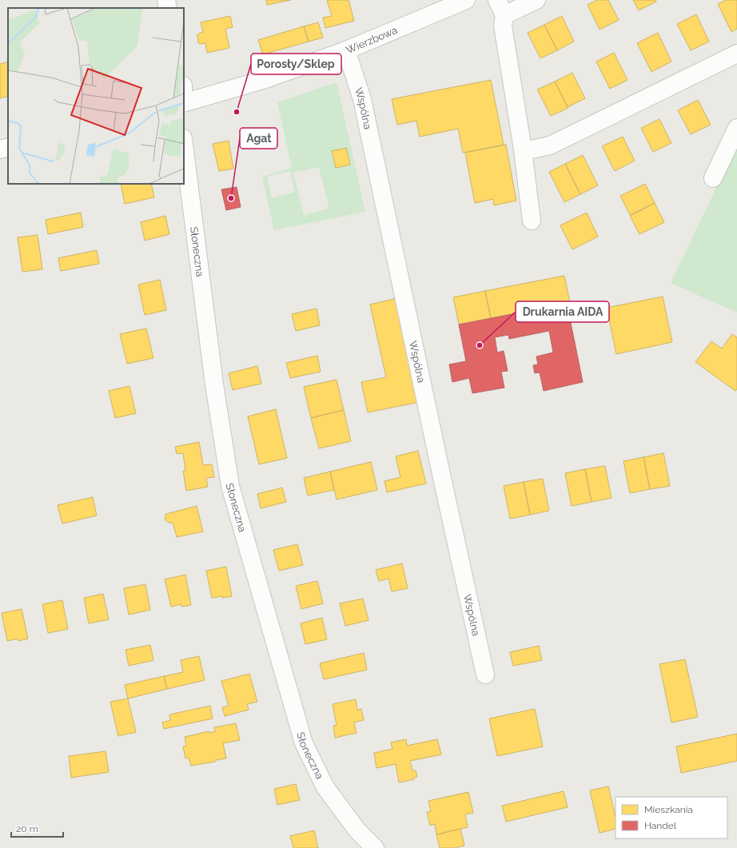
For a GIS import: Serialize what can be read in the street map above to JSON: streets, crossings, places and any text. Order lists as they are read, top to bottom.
{
  "streets": {
    "street": ["Wierzbowa", "Wspólna", "Słoneczna"]
  },
  "crossings": [
    ["Wierzbowa", "Wspólna"]
  ],
  "places": ["Porosły/Sklep", "Agat", "Drukarnia AIDA"],
  "legend": ["Mieszkania", "Handel"],
  "scale_bar": "20 m"
}
